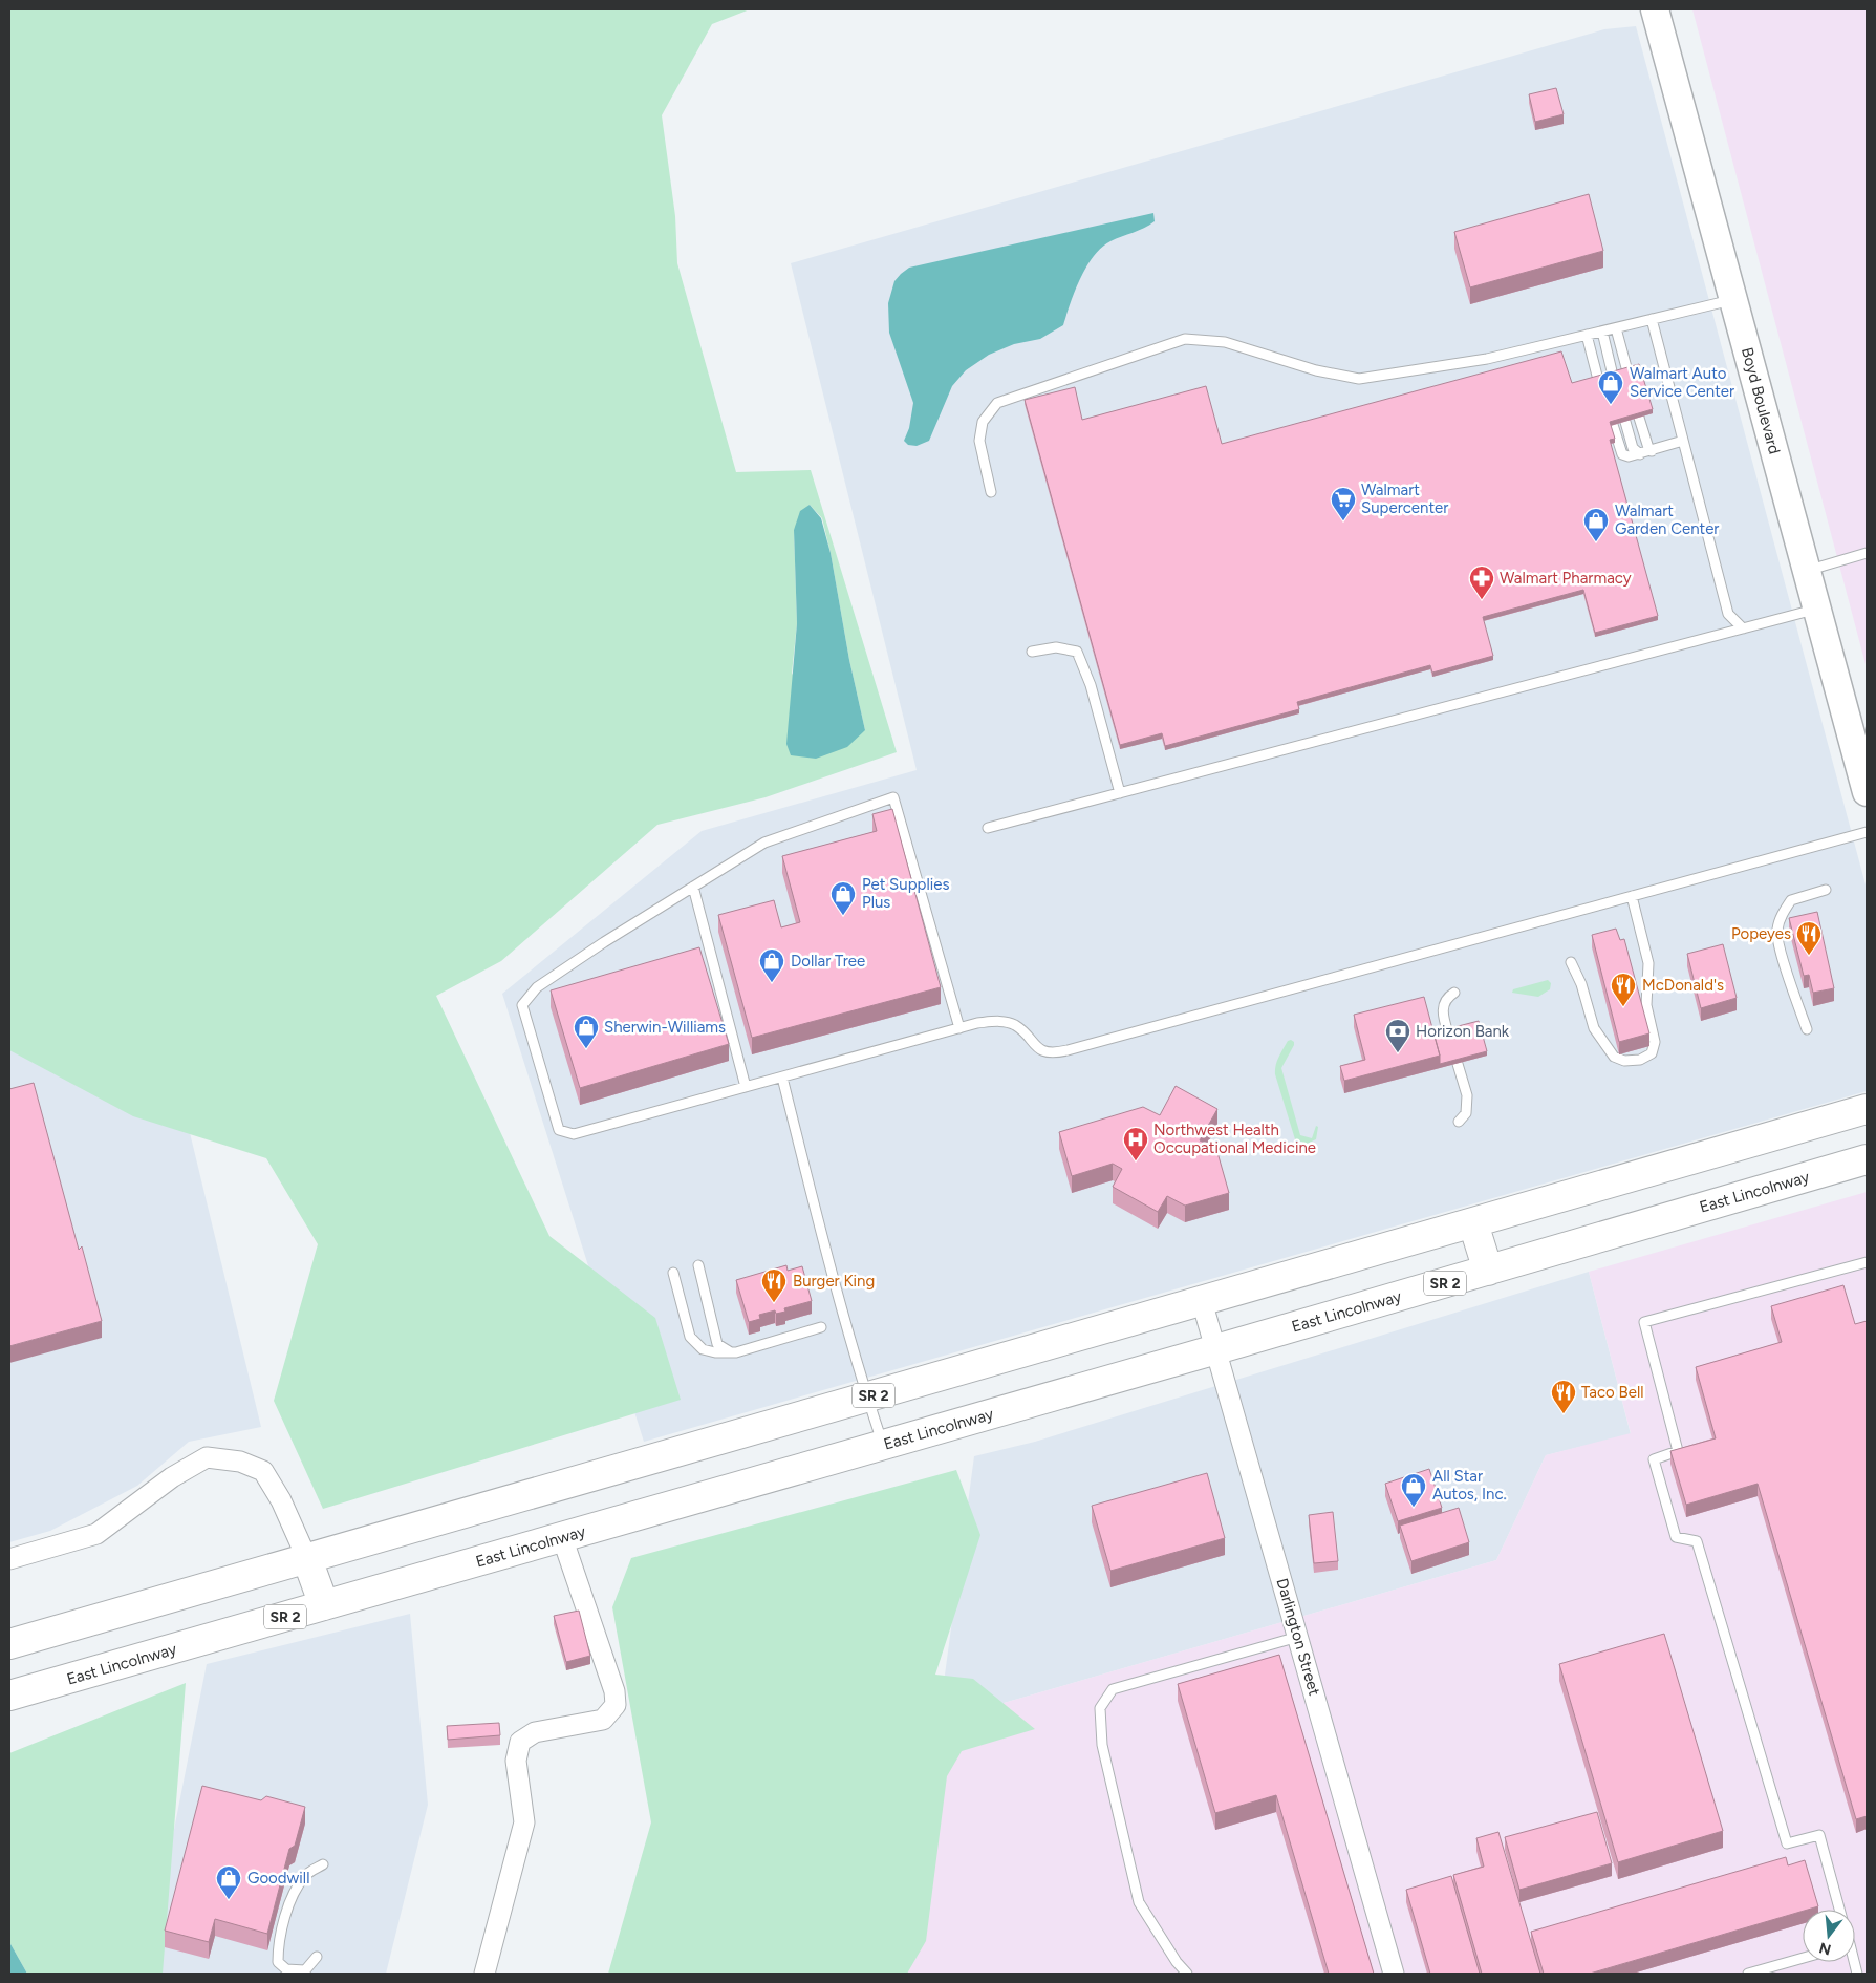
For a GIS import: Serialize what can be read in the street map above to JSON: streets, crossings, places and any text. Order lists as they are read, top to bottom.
{
  "streets": {
    "main road": ["East Lincolnway", "SR 2"],
    "street": ["Boyd Boulevard", "Darlington Street"]
  },
  "crossings": [
    ["East Lincolnway", "Darlington Street"],
    ["SR 2", "Darlington Street"]
  ],
  "places": {
    "shop": [
      "Walmart Auto Service Center",
      "Walmart Garden Center",
      "Pet Supplies Plus",
      "Dollar Tree",
      "Sherwin-Williams",
      "All Star Autos, Inc.",
      "Goodwill"
    ],
    "supermarket": ["Walmart Supercenter"],
    "pharmacy": ["Walmart Pharmacy"],
    "restaurant": [
      "Popeyes",
      "McDonald's",
      "Burger King",
      "Taco Bell"
    ],
    "bank": ["Horizon Bank"],
    "hospital": ["Northwest Health Occupational Medicine"]
  },
  "north": "bottom"
}
